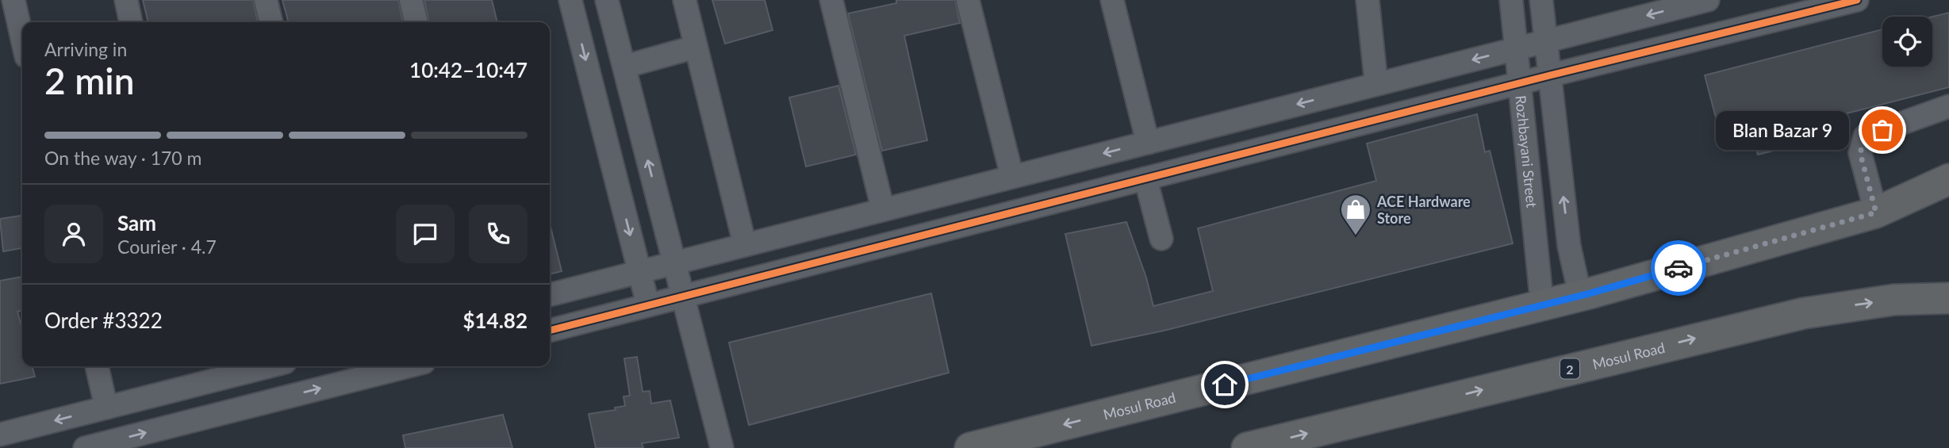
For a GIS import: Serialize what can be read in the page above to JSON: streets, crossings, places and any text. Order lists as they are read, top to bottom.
{
  "streets": {
    "highway": ["Mosul Road", "2"],
    "street": ["Rozhbayani Street"]
  },
  "crossings": [
    ["Rozhbayani Street", "Mosul Road"]
  ],
  "places": {
    "other": ["Blan Bazar 9"],
    "shop": ["ACE Hardware Store"]
  },
  "page": {
    "heading": ["2 min", "Arriving in", "10:42–10:47"],
    "panel": [
      "Sam",
      "Courier · 4.7",
      "Order #3322",
      "$14.82"
    ],
    "bubble": "Blan Bazar 9",
    "bar": "On the way · 170 m"
  }
}
